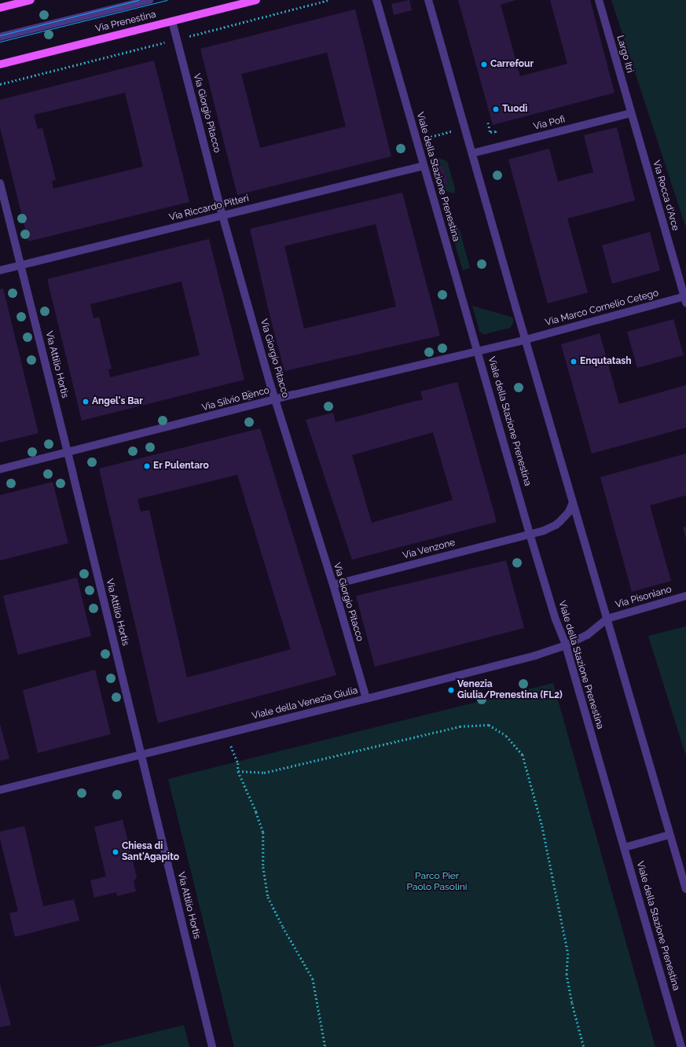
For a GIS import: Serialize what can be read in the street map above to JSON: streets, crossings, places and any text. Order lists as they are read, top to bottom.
{
  "streets": {
    "main road": ["Via Prenestina"],
    "street": [
      "Largo Itri",
      "Via Giorgio Pitacco",
      "Via Pofi",
      "Viale della Stazione Prenestina",
      "Via Rocca d'Arce",
      "Via Riccardo Pitteri",
      "Via Marco Cornelio Cetego",
      "Via Attilio Hortis",
      "Via Silvio Benco",
      "Via Venzone",
      "Via Pisoniano",
      "Viale della Venezia Giulia"
    ]
  },
  "crossings": [
    ["Via Prenestina", "Via Giorgio Pitacco"],
    ["Largo Itri", "Via Pofi"],
    ["Largo Itri", "Via Rocca d'Arce"],
    ["Via Giorgio Pitacco", "Via Riccardo Pitteri"],
    ["Via Giorgio Pitacco", "Via Silvio Benco"],
    ["Via Giorgio Pitacco", "Via Venzone"],
    ["Via Giorgio Pitacco", "Viale della Venezia Giulia"],
    ["Via Pofi", "Via Rocca d'Arce"],
    ["Viale della Stazione Prenestina", "Via Riccardo Pitteri"],
    ["Viale della Stazione Prenestina", "Via Marco Cornelio Cetego"],
    ["Viale della Stazione Prenestina", "Via Silvio Benco"],
    ["Viale della Stazione Prenestina", "Via Venzone"],
    ["Viale della Stazione Prenestina", "Viale della Venezia Giulia"],
    ["Via Rocca d'Arce", "Via Marco Cornelio Cetego"],
    ["Via Riccardo Pitteri", "Via Attilio Hortis"],
    ["Via Marco Cornelio Cetego", "Via Silvio Benco"],
    ["Via Attilio Hortis", "Via Silvio Benco"],
    ["Via Attilio Hortis", "Viale della Venezia Giulia"],
    ["Via Pisoniano", "Viale della Venezia Giulia"]
  ],
  "parks": ["Parco Pier Paolo Pasolini"],
  "places": [
    "Carrefour",
    "Tuodì",
    "Enqutatash",
    "Angel's Bar",
    "Er Pulentaro",
    "Venezia Giulia/Prenestina (FL2)",
    "Chiesa di Sant'Agapito"
  ]
}
